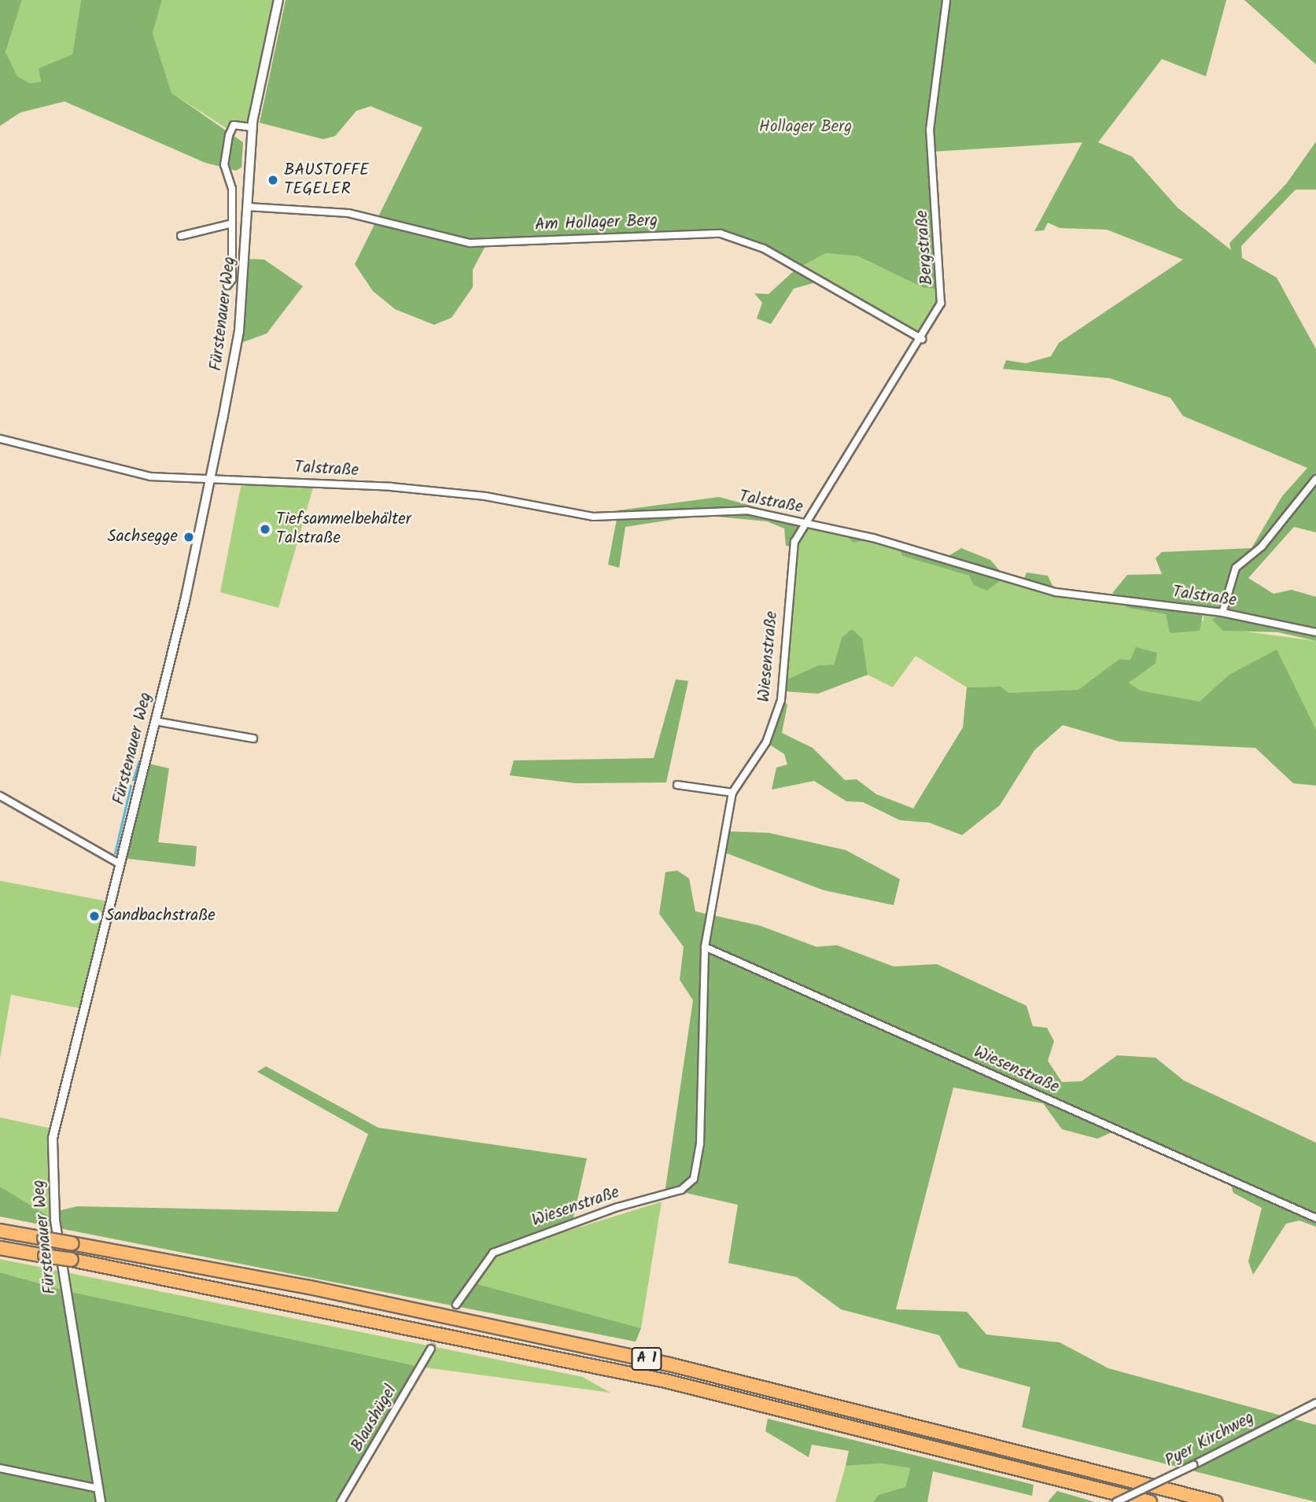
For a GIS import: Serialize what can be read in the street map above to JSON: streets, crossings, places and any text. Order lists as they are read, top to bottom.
{
  "streets": {
    "highway": ["A 1"],
    "street": [
      "Am Hollager Berg",
      "Bergstraße",
      "Fürstenauer Weg",
      "Talstraße",
      "Wiesenstraße",
      "Blaushügel",
      "Pyer Kirchweg"
    ]
  },
  "crossings": [
    ["Am Hollager Berg", "Bergstraße"],
    ["Am Hollager Berg", "Fürstenauer Weg"],
    ["Bergstraße", "Talstraße"],
    ["Bergstraße", "Wiesenstraße"],
    ["Fürstenauer Weg", "Talstraße"],
    ["Talstraße", "Wiesenstraße"]
  ],
  "parks": ["Hollager Berg"],
  "places": [
    "BAUSTOFFE TEGELER",
    "Tiefsammelbehälter Talstraße",
    "Sachsegge",
    "Sandbachstraße"
  ]
}
